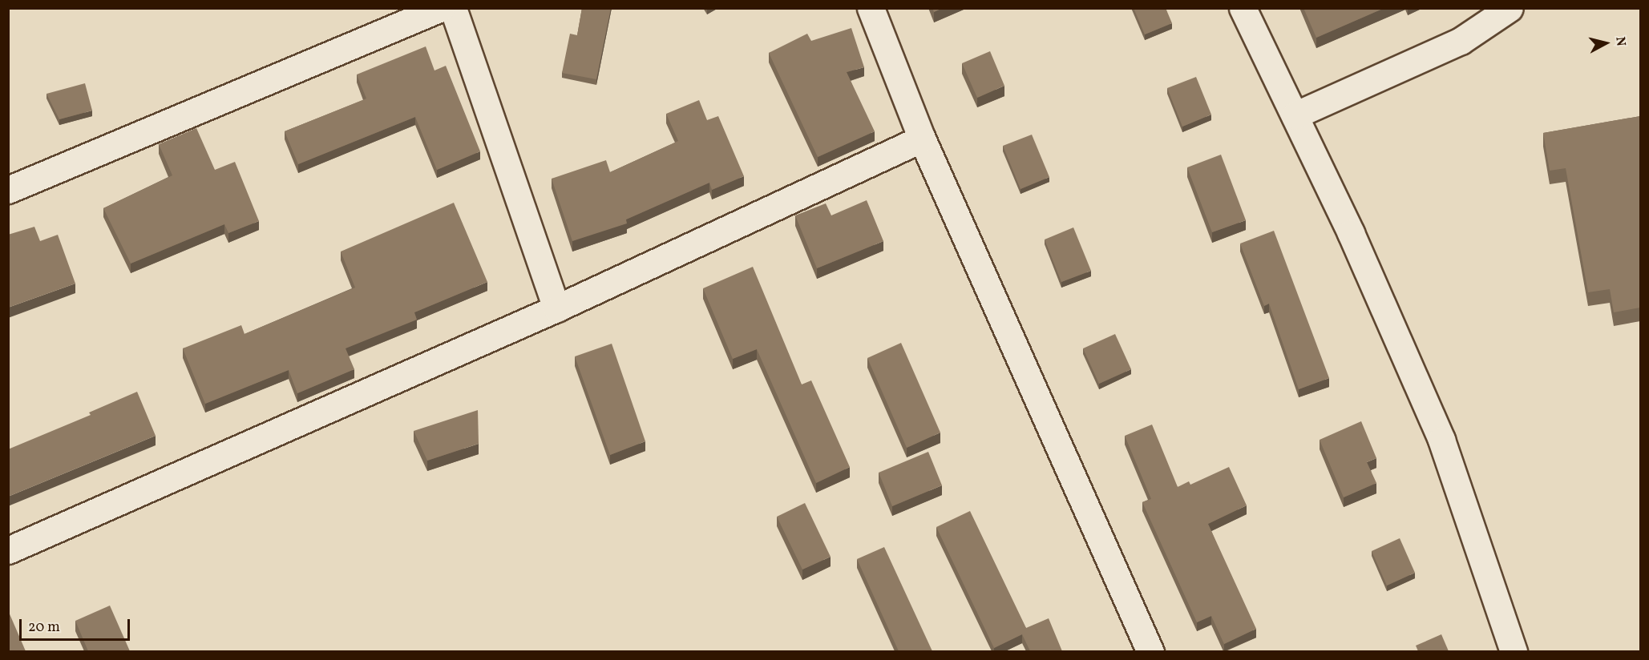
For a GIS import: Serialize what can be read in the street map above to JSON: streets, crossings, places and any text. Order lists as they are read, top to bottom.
{
  "scale_bar": "20 m",
  "north": "right"
}
